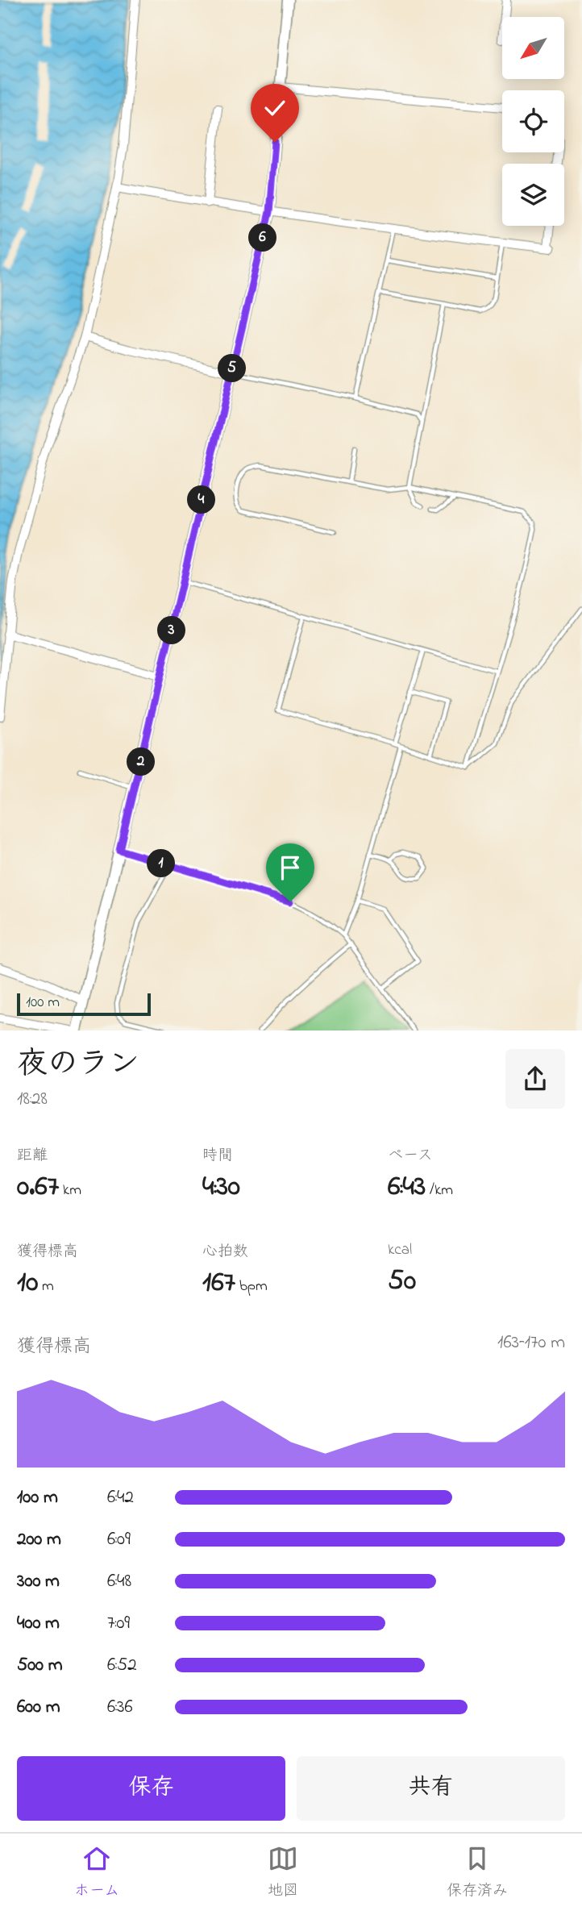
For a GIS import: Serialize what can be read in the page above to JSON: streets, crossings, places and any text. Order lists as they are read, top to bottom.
{
  "scale_bar": "100 m",
  "north": "bottom left",
  "page": {
    "pins": [
      "6",
      "5",
      "4",
      "3",
      "2",
      "1"
    ],
    "scale": "100 m",
    "heading": ["夜のラン", "18:28"],
    "stats": [
      ["距離", "0.67 km"],
      ["時間", "4:30"],
      ["ペース", "6:43 /km"],
      ["獲得標高", "10 m"],
      ["心拍数", "167 bpm"],
      ["kcal", "50"]
    ],
    "chart": ["獲得標高", "163–170 m"],
    "list": [
      {
        "name": "100 m",
        "note": "6:42"
      },
      {
        "name": "200 m",
        "note": "6:09"
      },
      {
        "name": "300 m",
        "note": "6:48"
      },
      {
        "name": "400 m",
        "note": "7:09"
      },
      {
        "name": "500 m",
        "note": "6:52"
      },
      {
        "name": "600 m",
        "note": "6:36"
      }
    ],
    "buttons": ["保存", "共有"],
    "tabs": ["ホーム", "地図", "保存済み"]
  }
}
